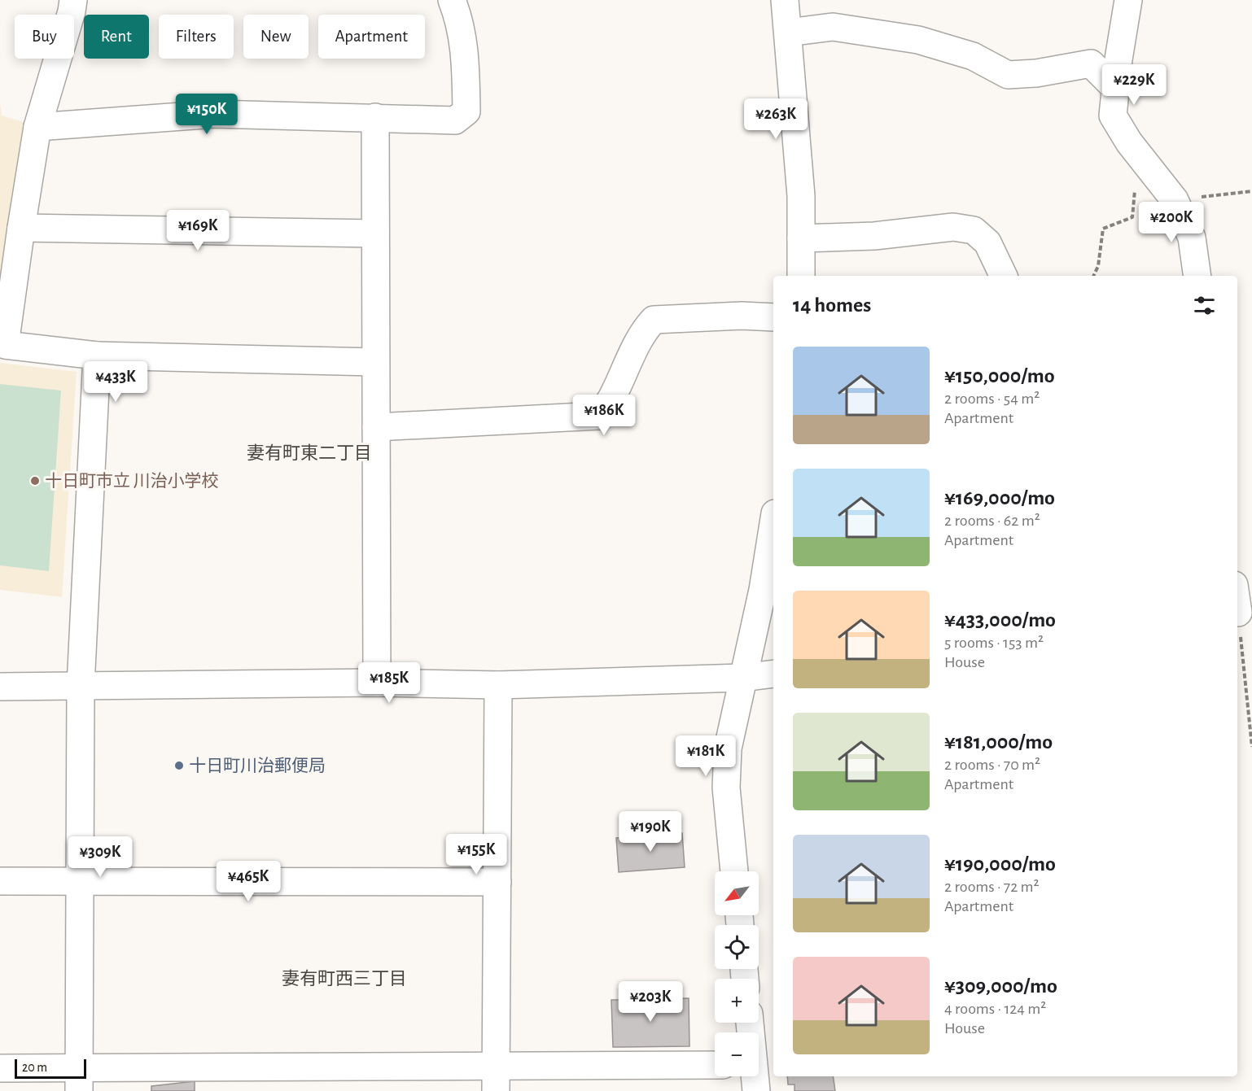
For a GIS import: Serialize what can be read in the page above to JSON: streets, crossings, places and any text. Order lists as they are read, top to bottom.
{
  "districts": ["妻有町東二丁目", "妻有町西三丁目"],
  "places": ["十日町市立 川治小学校", "十日町川治郵便局"],
  "scale_bar": "20 m",
  "north": "bottom left",
  "page": {
    "chip": [
      "Buy",
      "Rent",
      "Filters",
      "New",
      "Apartment"
    ],
    "price": [
      "¥229K",
      "¥150K",
      "¥263K",
      "¥200K",
      "¥169K",
      "¥433K",
      "¥186K",
      "¥185K",
      "¥181K",
      "¥190K",
      "¥155K",
      "¥309K",
      "¥465K",
      "¥203K"
    ],
    "heading": "14 homes",
    "list": [
      {
        "name": "¥150,000/mo",
        "note": "2 rooms · 54 m² · Apartment"
      },
      {
        "name": "¥169,000/mo",
        "note": "2 rooms · 62 m² · Apartment"
      },
      {
        "name": "¥433,000/mo",
        "note": "5 rooms · 153 m² · House"
      },
      {
        "name": "¥181,000/mo",
        "note": "2 rooms · 70 m² · Apartment"
      },
      {
        "name": "¥190,000/mo",
        "note": "2 rooms · 72 m² · Apartment"
      },
      {
        "name": "¥309,000/mo",
        "note": "4 rooms · 124 m² · House"
      }
    ],
    "map_buttons": ["+", "−"],
    "scale": "20 m"
  }
}
